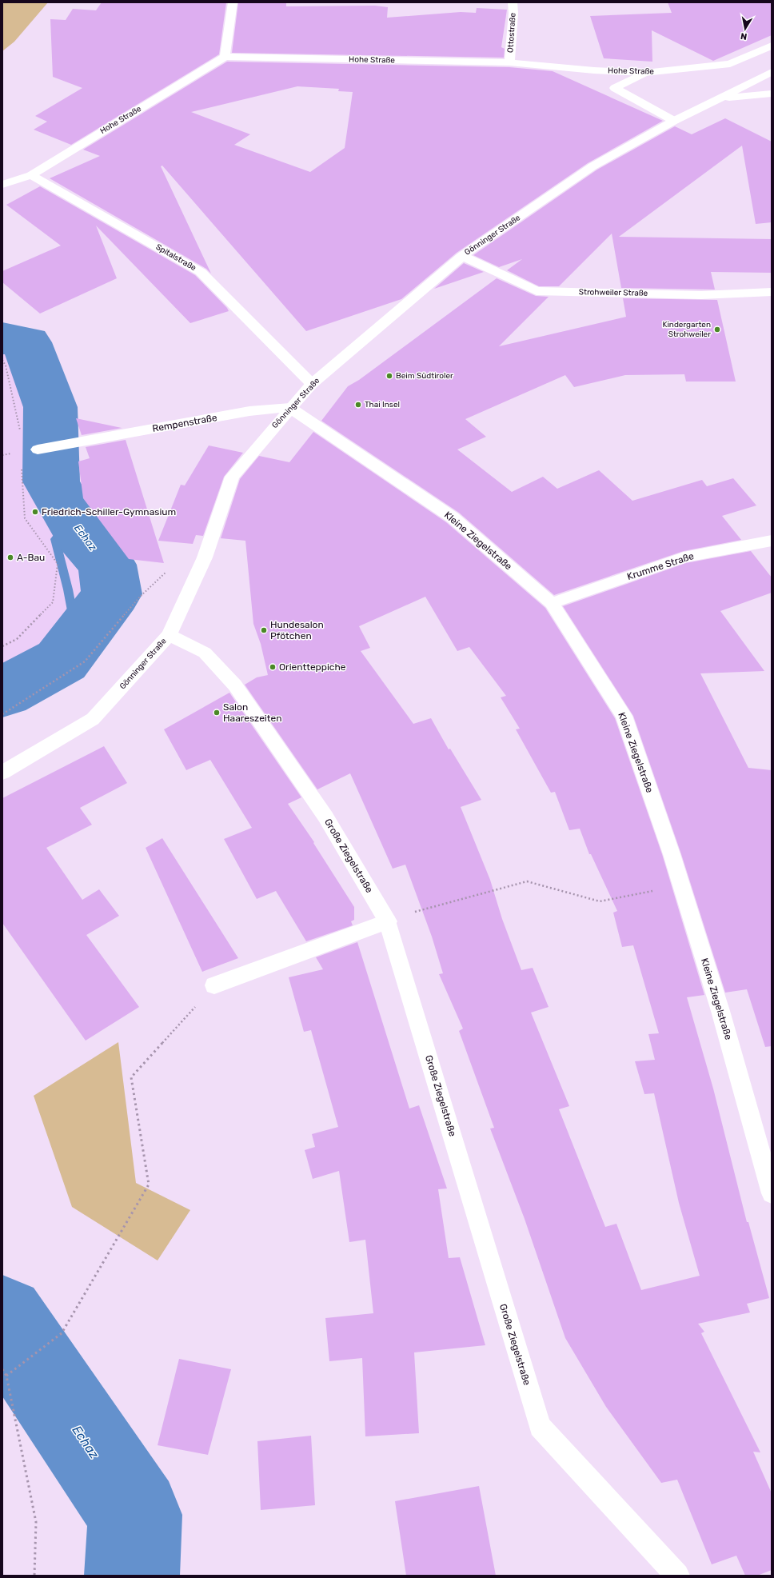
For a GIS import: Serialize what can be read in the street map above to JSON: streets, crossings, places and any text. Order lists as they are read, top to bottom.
{
  "streets": {
    "street": [
      "Ottostraße",
      "Hohe Straße",
      "Gönninger Straße",
      "Spitalstraße",
      "Strohweiler Straße",
      "Rempenstraße",
      "Kleine Ziegelstraße",
      "Krumme Straße",
      "Große Ziegelstraße"
    ]
  },
  "crossings": [
    ["Ottostraße", "Hohe Straße"],
    ["Hohe Straße", "Spitalstraße"],
    ["Gönninger Straße", "Spitalstraße"],
    ["Gönninger Straße", "Strohweiler Straße"],
    ["Gönninger Straße", "Rempenstraße"],
    ["Gönninger Straße", "Kleine Ziegelstraße"],
    ["Gönninger Straße", "Große Ziegelstraße"],
    ["Rempenstraße", "Kleine Ziegelstraße"],
    ["Kleine Ziegelstraße", "Krumme Straße"]
  ],
  "water": ["Echaz"],
  "places": [
    "Kindergarten Strohweiler",
    "Beim Südtiroler",
    "Thai Insel",
    "Friedrich-Schiller-Gymnasium",
    "A-Bau",
    "Hundesalon Pfötchen",
    "Orientteppiche",
    "Salon Haareszeiten"
  ],
  "north": "bottom"
}
